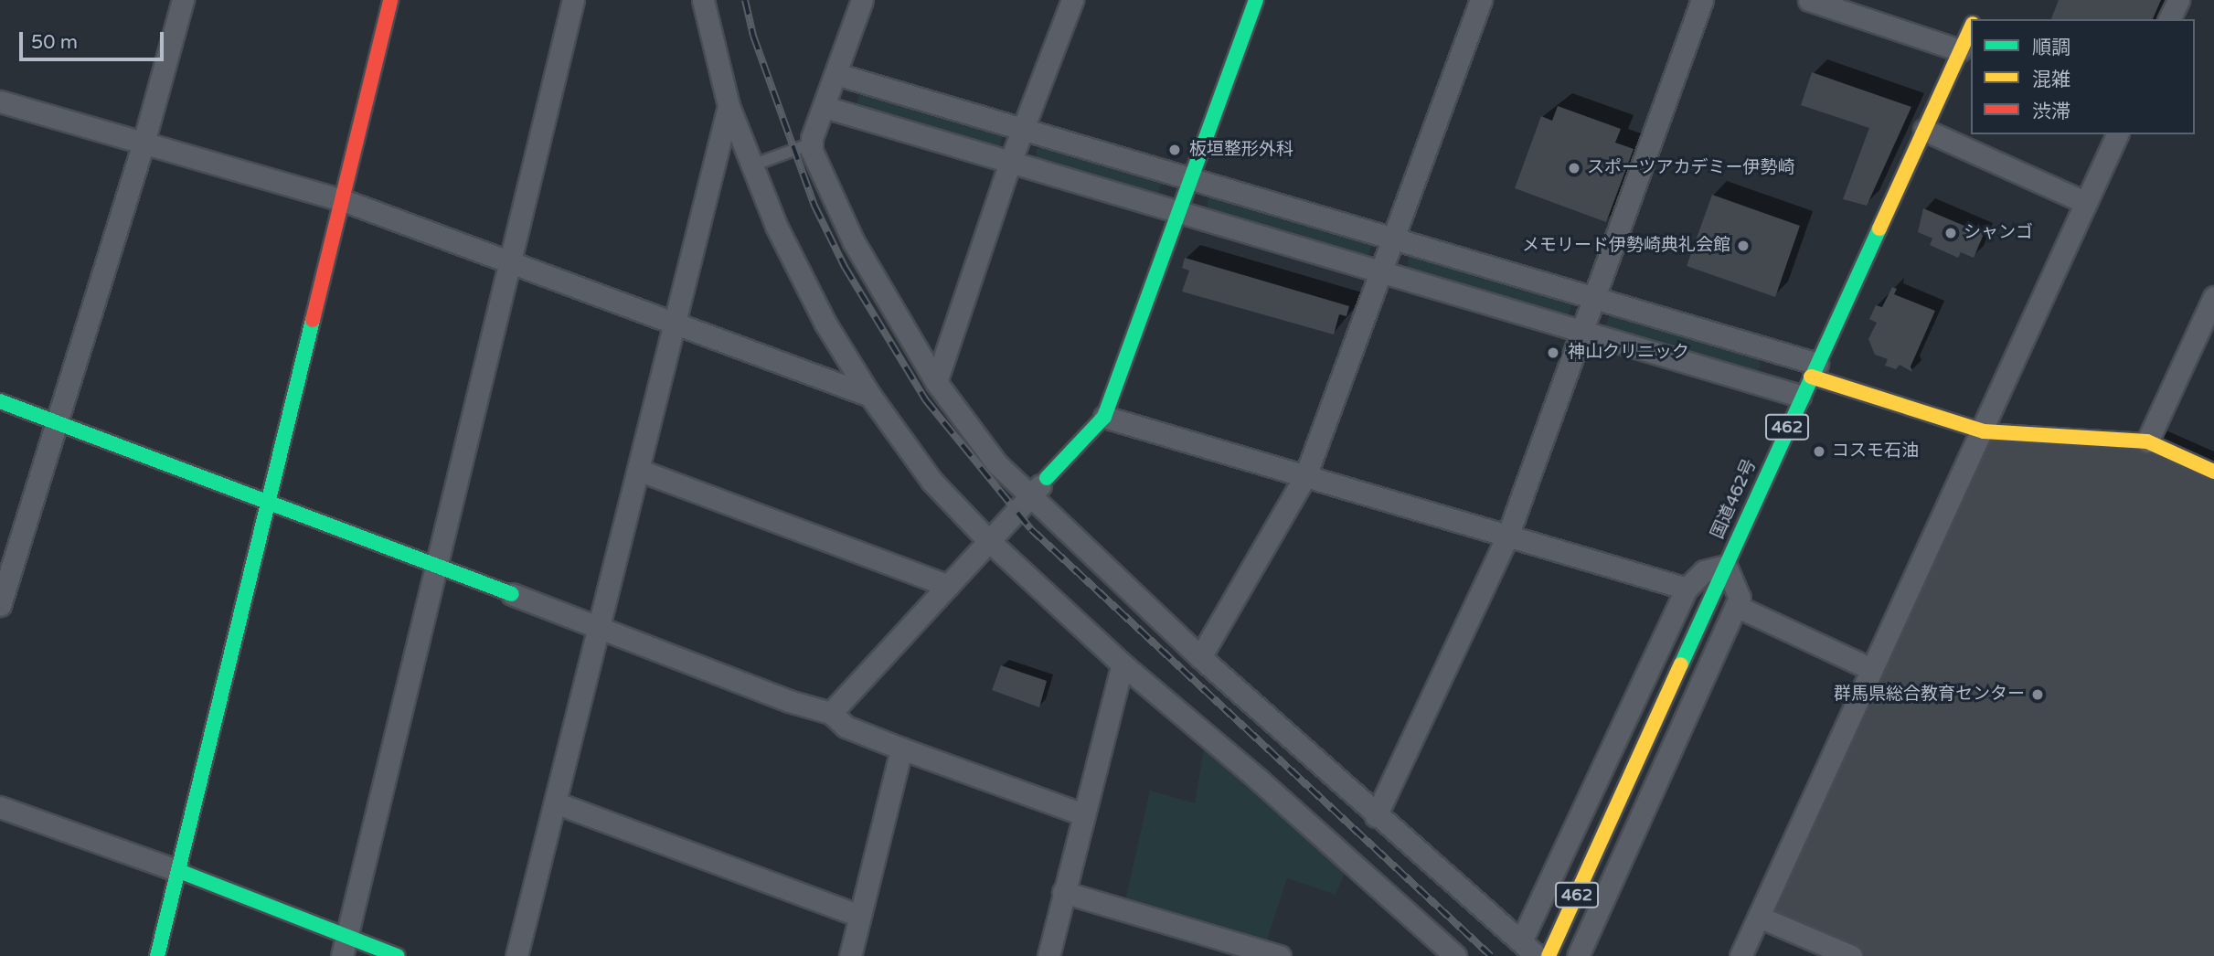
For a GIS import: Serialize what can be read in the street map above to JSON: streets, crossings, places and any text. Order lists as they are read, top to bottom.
{
  "streets": {
    "main road": ["462", "国道462号"]
  },
  "places": [
    "板垣整形外科",
    "スポーツアカデミー伊勢崎",
    "シャンゴ",
    "メモリード伊勢崎典礼会館",
    "神山クリニック",
    "コスモ石油",
    "群馬県総合教育センター"
  ],
  "legend": ["順調", "混雑", "渋滞"],
  "scale_bar": "50 m"
}
